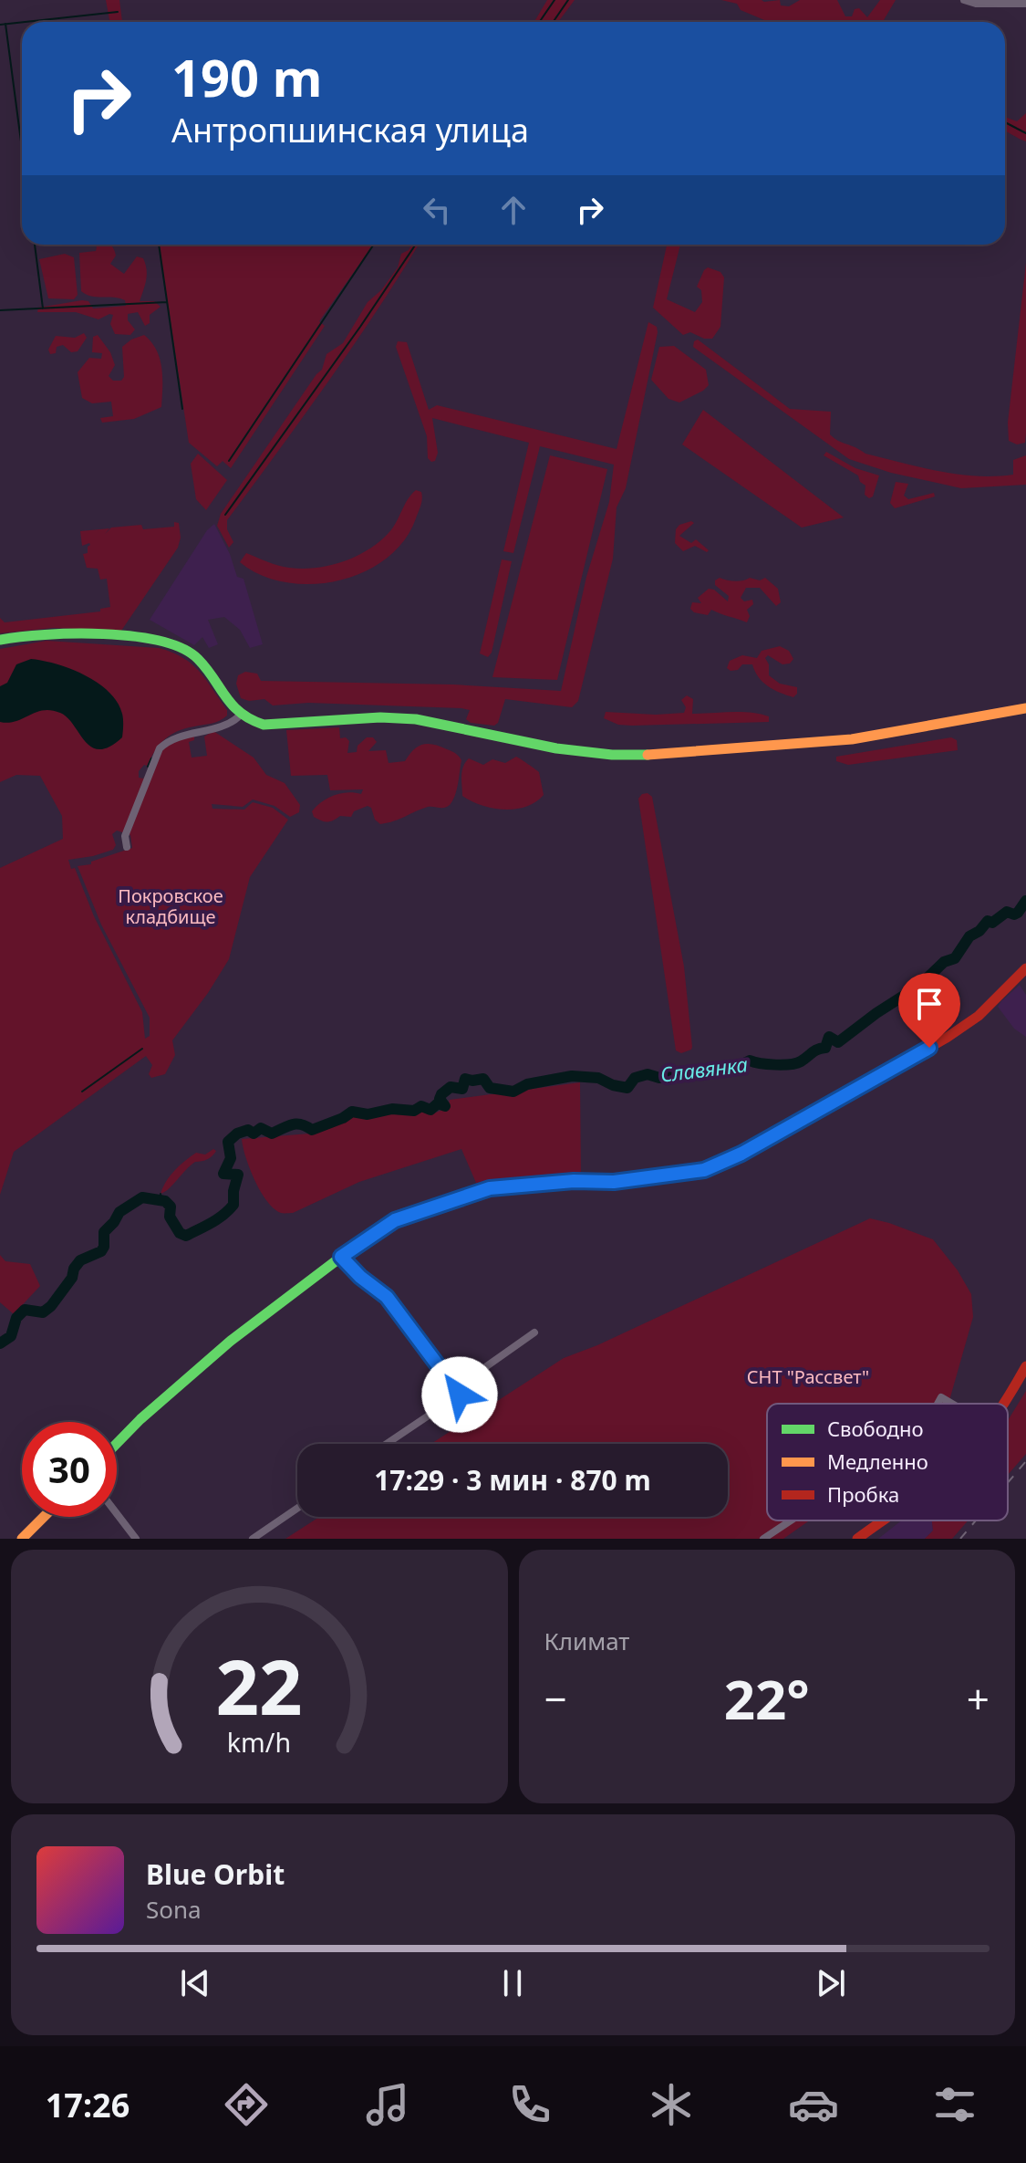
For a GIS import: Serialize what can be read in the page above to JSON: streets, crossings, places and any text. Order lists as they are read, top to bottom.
{
  "water": ["Славянка"],
  "parks": ["Покровское кладбище", "СНТ \"Рассвет\""],
  "legend": ["Свободно", "Медленно", "Пробка"],
  "page": {
    "turn": ["190 m", "Антропшинская улица"],
    "limit": "30",
    "trip": "17:29 · 3 мин · 870 m",
    "tile": "Климат",
    "heat": ["−", "22°", "+"],
    "song": ["Blue Orbit", "Sona"],
    "tabs": "17:26",
    "gauge": ["22", "km/h"]
  }
}
